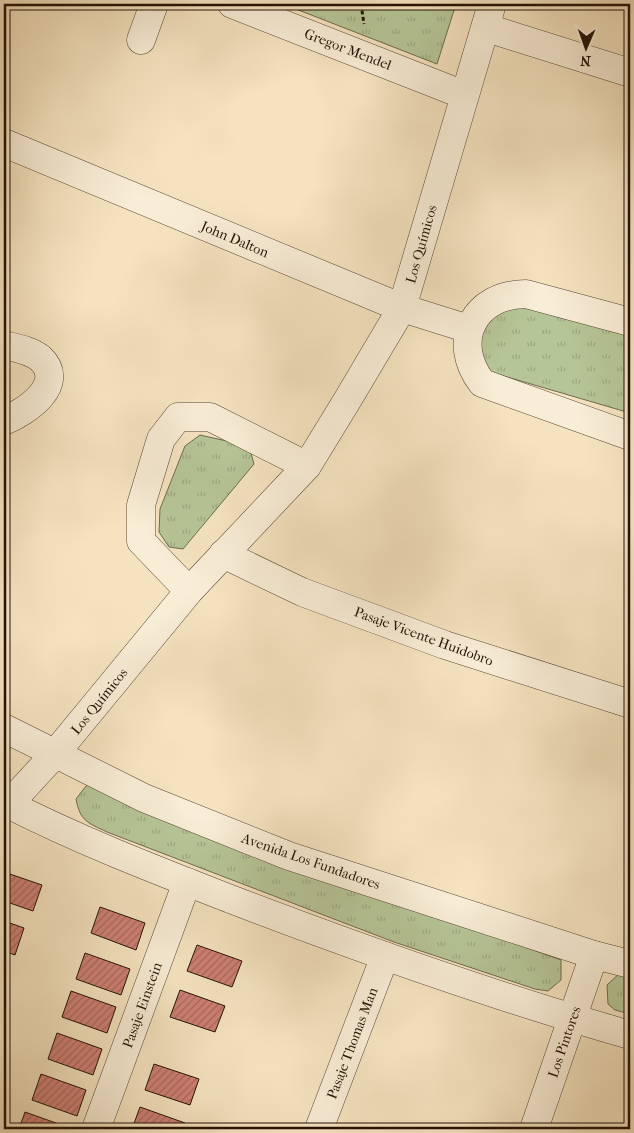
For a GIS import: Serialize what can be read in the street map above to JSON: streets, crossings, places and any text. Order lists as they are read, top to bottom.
{
  "streets": {
    "street": [
      "Gregor Mendel",
      "John Dalton",
      "Los Químicos",
      "Pasaje Vicente Huidobro",
      "Avenida Los Fundadores",
      "Pasaje Einstein",
      "Los Pintores",
      "Pasaje Thomas Man"
    ]
  },
  "crossings": [
    ["Gregor Mendel", "Los Químicos"],
    ["John Dalton", "Los Químicos"],
    ["Los Químicos", "Pasaje Vicente Huidobro"],
    ["Los Químicos", "Avenida Los Fundadores"],
    ["Avenida Los Fundadores", "Los Pintores"]
  ],
  "north": "bottom"
}
